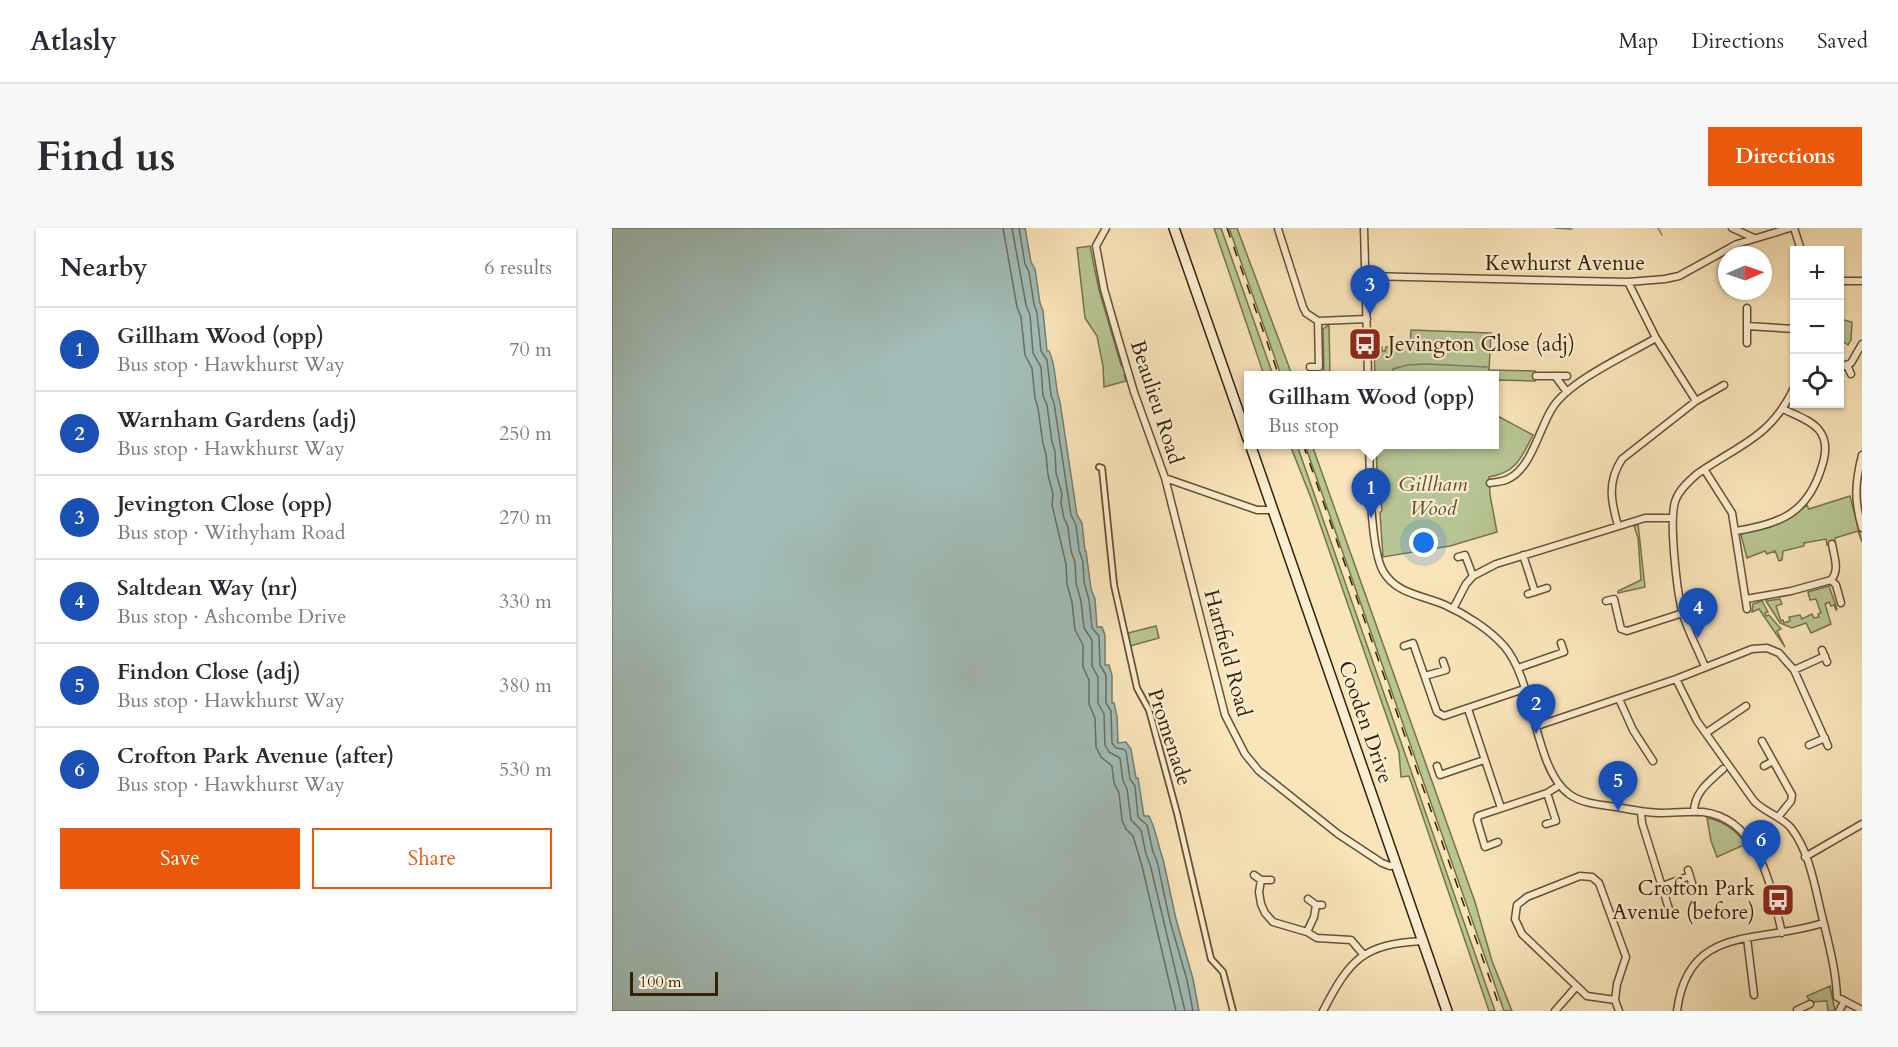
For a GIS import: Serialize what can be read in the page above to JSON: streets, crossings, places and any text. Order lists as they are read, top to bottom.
{
  "streets": {
    "main road": ["Cooden Drive"],
    "street": [
      "Kewhurst Avenue",
      "Beaulieu Road",
      "Hartfield Road",
      "Promenade"
    ]
  },
  "crossings": [
    ["Beaulieu Road", "Hartfield Road"],
    ["Beaulieu Road", "Cooden Drive"],
    ["Hartfield Road", "Cooden Drive"]
  ],
  "parks": ["Gillham Wood"],
  "places": {
    "bus stop": ["Jevington Close (adj)", "Crofton Park Avenue (before)"]
  },
  "scale_bar": "100 m",
  "north": "right",
  "page": {
    "header": "Atlasly",
    "nav": ["Map", "Directions", "Saved"],
    "buttons": [
      "Directions",
      ["Save", "Share"]
    ],
    "title": "Find us",
    "heading": ["Nearby", "6 results"],
    "map_buttons": ["+", "−"],
    "pins": [
      "3",
      "1",
      "4",
      "2",
      "5",
      "6"
    ],
    "list": [
      {
        "mark": "1",
        "name": "Gillham Wood (opp)",
        "note": "Bus stop · Hawkhurst Way",
        "value": "70 m"
      },
      {
        "mark": "2",
        "name": "Warnham Gardens (adj)",
        "note": "Bus stop · Hawkhurst Way",
        "value": "250 m"
      },
      {
        "mark": "3",
        "name": "Jevington Close (opp)",
        "note": "Bus stop · Withyham Road",
        "value": "270 m"
      },
      {
        "mark": "4",
        "name": "Saltdean Way (nr)",
        "note": "Bus stop · Ashcombe Drive",
        "value": "330 m"
      },
      {
        "mark": "5",
        "name": "Findon Close (adj)",
        "note": "Bus stop · Hawkhurst Way",
        "value": "380 m"
      },
      {
        "mark": "6",
        "name": "Crofton Park Avenue (after)",
        "note": "Bus stop · Hawkhurst Way",
        "value": "530 m"
      }
    ],
    "popup": ["Gillham Wood (opp)", "Bus stop"],
    "scale": "100 m"
  }
}
